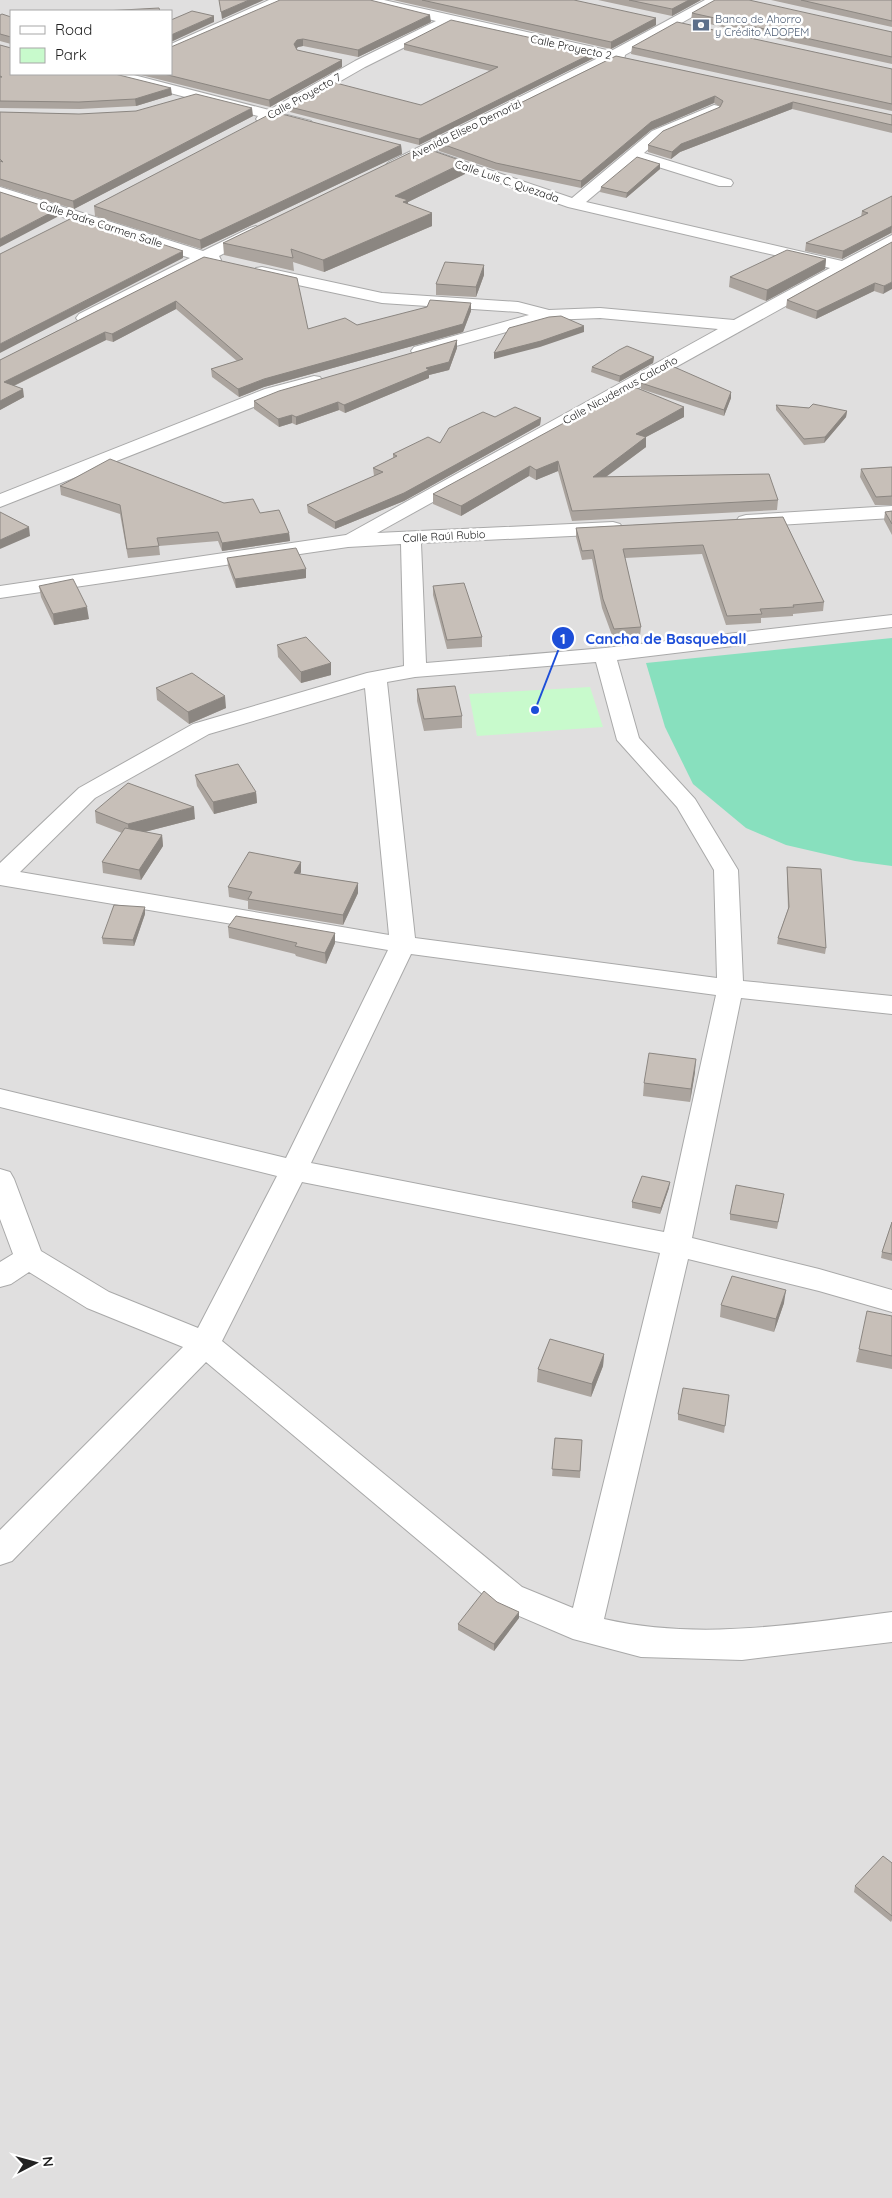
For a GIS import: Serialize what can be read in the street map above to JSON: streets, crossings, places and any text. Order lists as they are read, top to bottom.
{
  "streets": {
    "street": [
      "Calle Proyecto 2",
      "Calle Proyecto 7",
      "Avenida Eliseo Demorizi",
      "Calle Luis C. Quezada",
      "Calle Padre Carmen Salle",
      "Calle Nicudemus Calcaño",
      "Calle Raúl Rubio"
    ]
  },
  "crossings": [
    ["Calle Proyecto 2", "Calle Proyecto 7"],
    ["Calle Proyecto 2", "Avenida Eliseo Demorizi"],
    ["Avenida Eliseo Demorizi", "Calle Luis C. Quezada"],
    ["Calle Luis C. Quezada", "Calle Nicudemus Calcaño"],
    ["Calle Nicudemus Calcaño", "Calle Raúl Rubio"]
  ],
  "places": {
    "bank": ["Banco de Ahorro y Crédito ADOPEM"],
    "other": ["Cancha de Basqueball"]
  },
  "legend": ["Road", "Park"],
  "north": "right"
}
